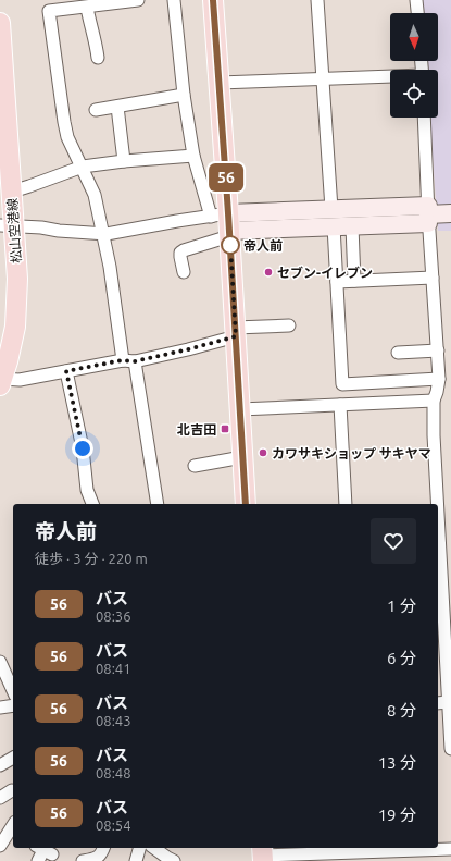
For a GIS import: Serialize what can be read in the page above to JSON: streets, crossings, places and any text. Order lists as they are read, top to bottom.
{
  "streets": {
    "main road": ["松山空港線"]
  },
  "places": {
    "other": ["帝人前", "セブン-イレブン", "カワサキショップ サキヤマ"],
    "transit": ["北吉田"]
  },
  "lines": ["bus line 56"],
  "north": "bottom",
  "page": {
    "on_map": "56",
    "heading": ["帝人前", "徒歩 · 3 分 · 220 m"],
    "list": [
      {
        "mark": "56",
        "name": "バス",
        "note": "08:36",
        "value": "1 分"
      },
      {
        "mark": "56",
        "name": "バス",
        "note": "08:41",
        "value": "6 分"
      },
      {
        "mark": "56",
        "name": "バス",
        "note": "08:43",
        "value": "8 分"
      },
      {
        "mark": "56",
        "name": "バス",
        "note": "08:48",
        "value": "13 分"
      },
      {
        "mark": "56",
        "name": "バス",
        "note": "08:54",
        "value": "19 分"
      }
    ]
  }
}
